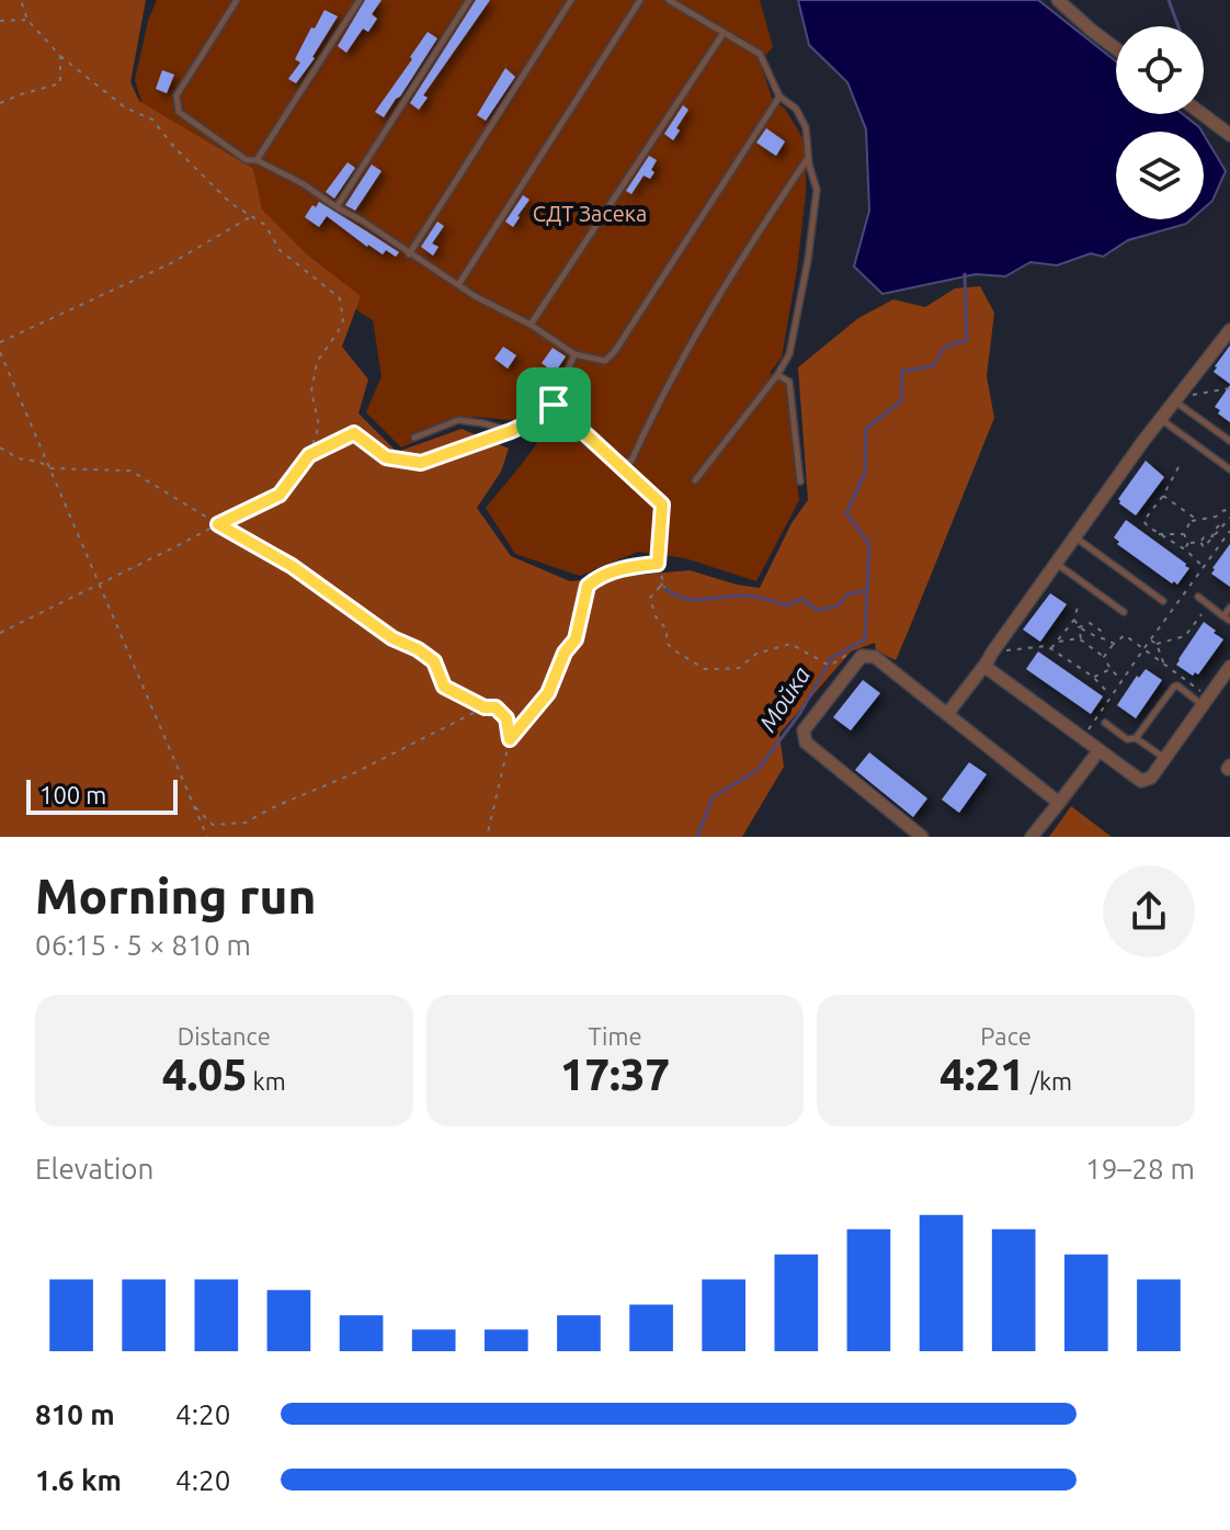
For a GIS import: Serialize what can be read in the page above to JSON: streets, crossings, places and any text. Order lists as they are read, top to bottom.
{
  "water": ["Мойка"],
  "parks": ["СДТ Засека"],
  "scale_bar": "100 m",
  "page": {
    "scale": "100 m",
    "heading": ["Morning run", "06:15 · 5 × 810 m"],
    "stats": [
      ["Distance", "4.05 km"],
      ["Time", "17:37"],
      ["Pace", "4:21 /km"]
    ],
    "chart": ["Elevation", "19–28 m"],
    "list": [
      {
        "name": "810 m",
        "note": "4:20"
      },
      {
        "name": "1.6 km",
        "note": "4:20"
      }
    ]
  }
}
